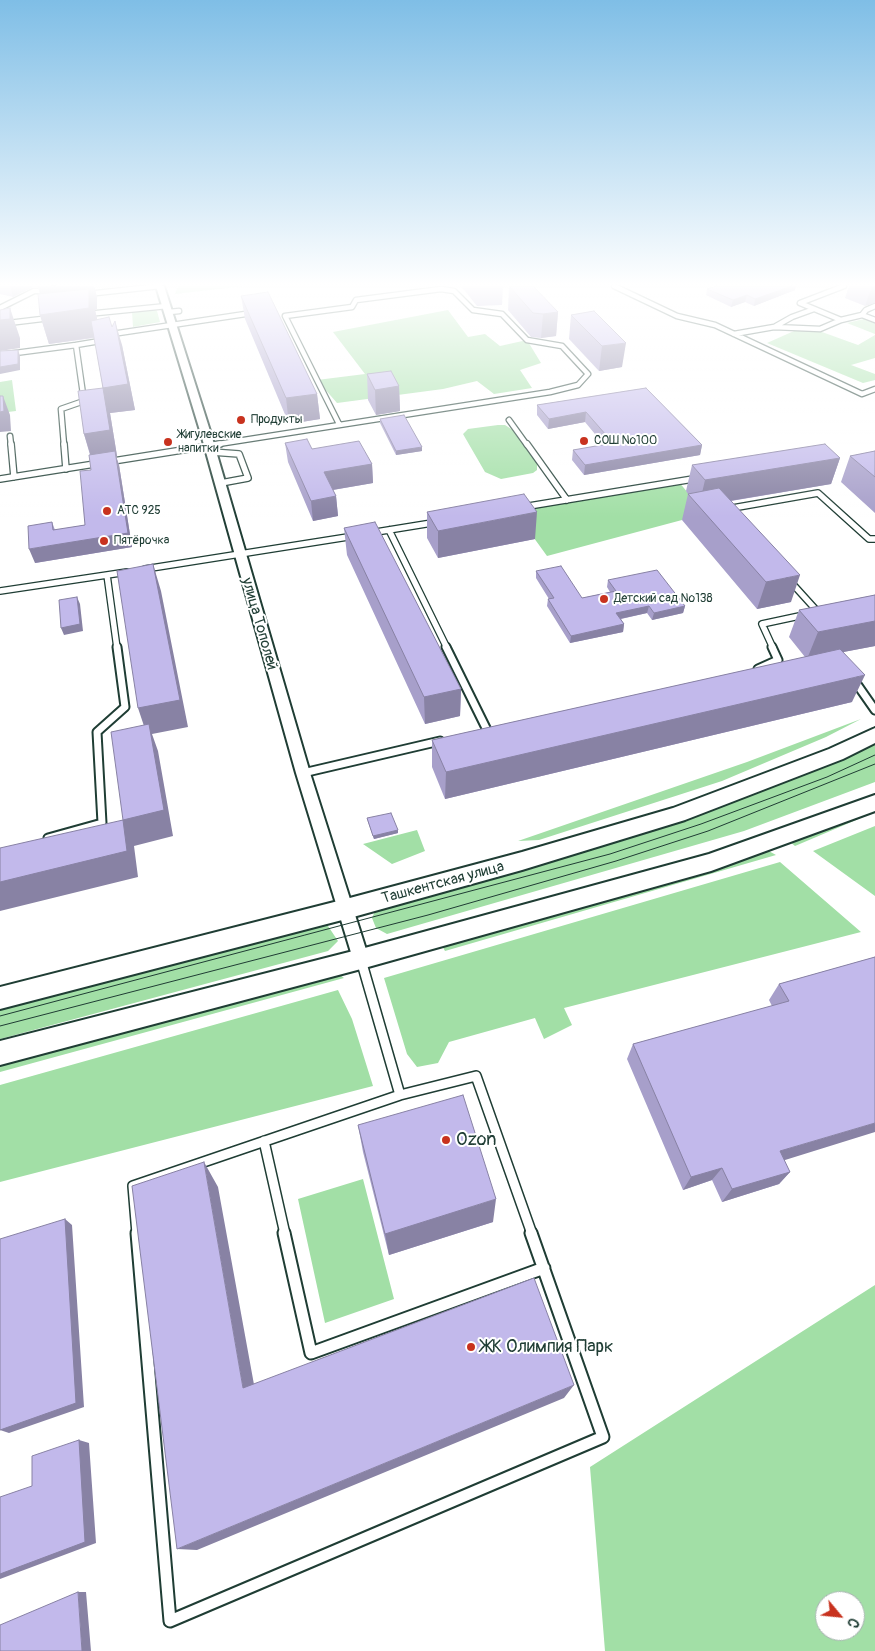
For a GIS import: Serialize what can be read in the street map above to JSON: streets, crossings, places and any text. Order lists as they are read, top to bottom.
{
  "streets": {
    "main road": ["Ташкентская улица"],
    "street": ["улица Тополей"]
  },
  "crossings": [
    ["улица Тополей", "Ташкентская улица"]
  ],
  "places": [
    "Продукты",
    "СОШ №100",
    "Жигулевские напитки",
    "АТС 925",
    "Пятёрочка",
    "Детский сад №138",
    "Ozon",
    "ЖК Олимпия Парк"
  ],
  "north": "bottom right"
}
